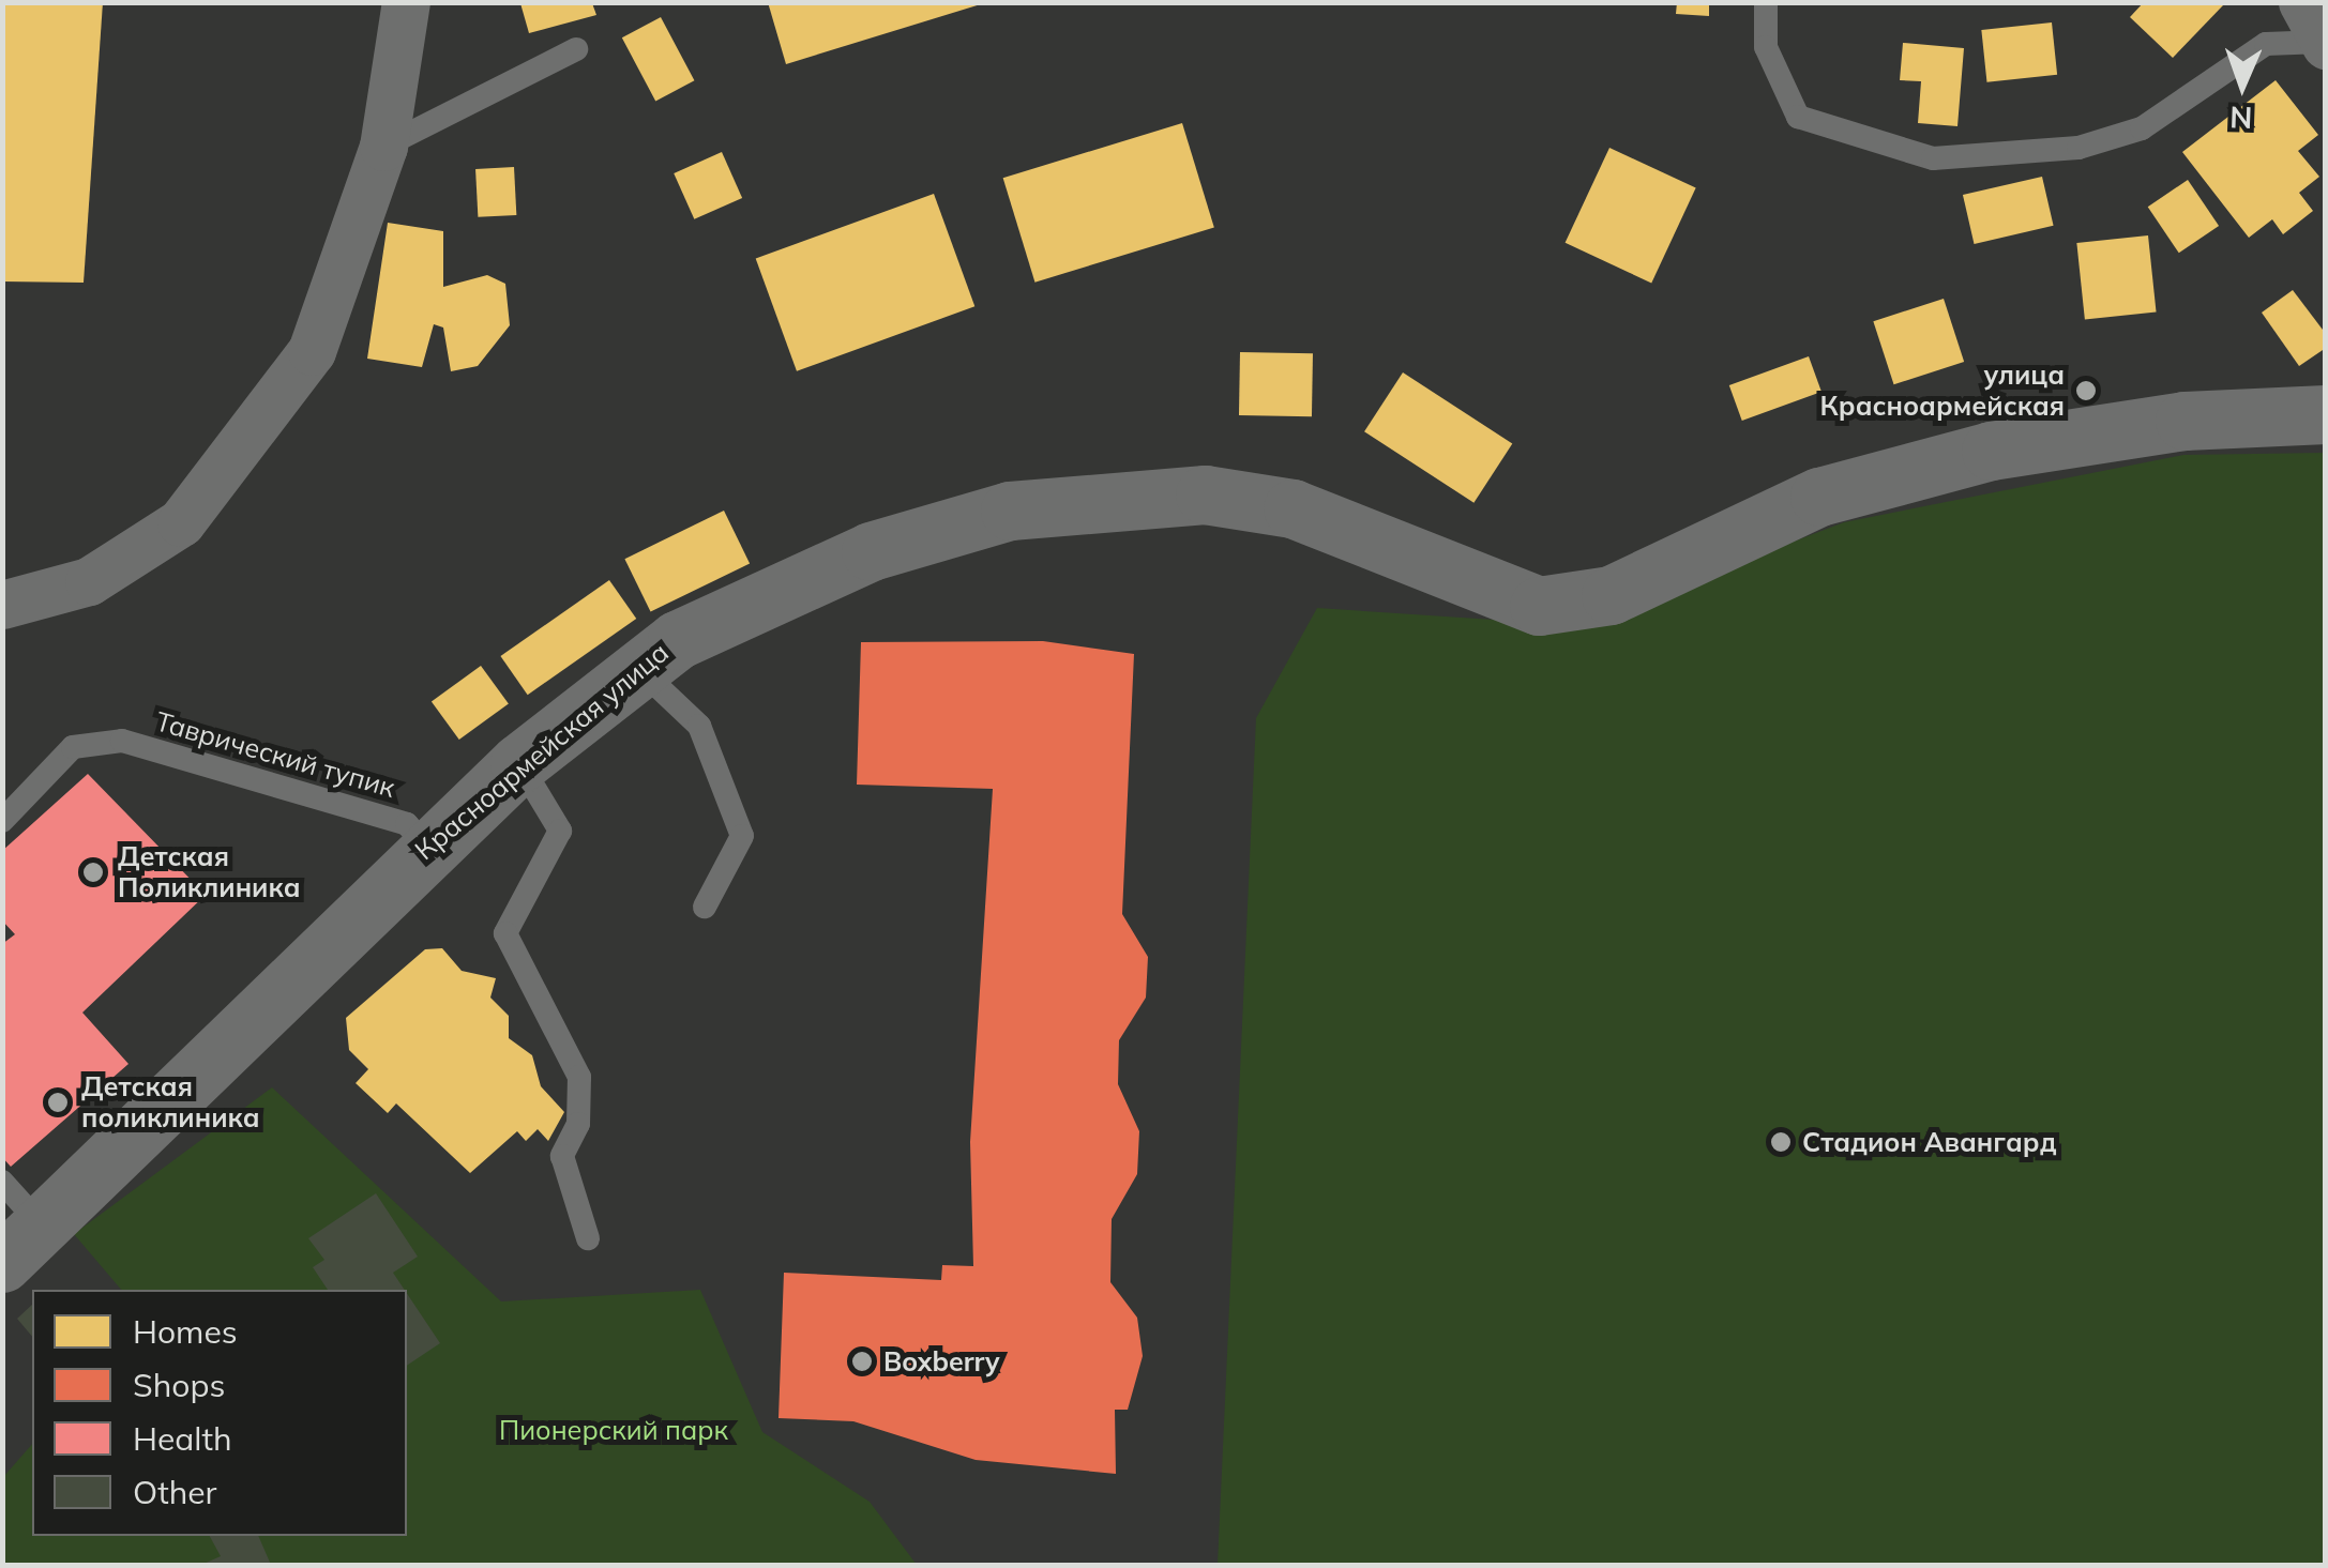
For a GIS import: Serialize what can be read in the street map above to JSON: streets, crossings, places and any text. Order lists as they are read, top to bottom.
{
  "streets": {
    "main road": ["Красноармейская улица"],
    "lane": ["Таврический тупик"]
  },
  "crossings": [
    ["Красноармейская улица", "Таврический тупик"]
  ],
  "parks": ["Пионерский парк"],
  "places": [
    "улица Красноармейская",
    "Детская Поликлиника",
    "Детская поликлиника",
    "Стадион Авангард",
    "Boxberry"
  ],
  "legend": [
    "Homes",
    "Shops",
    "Health",
    "Other"
  ],
  "north": "bottom"
}
